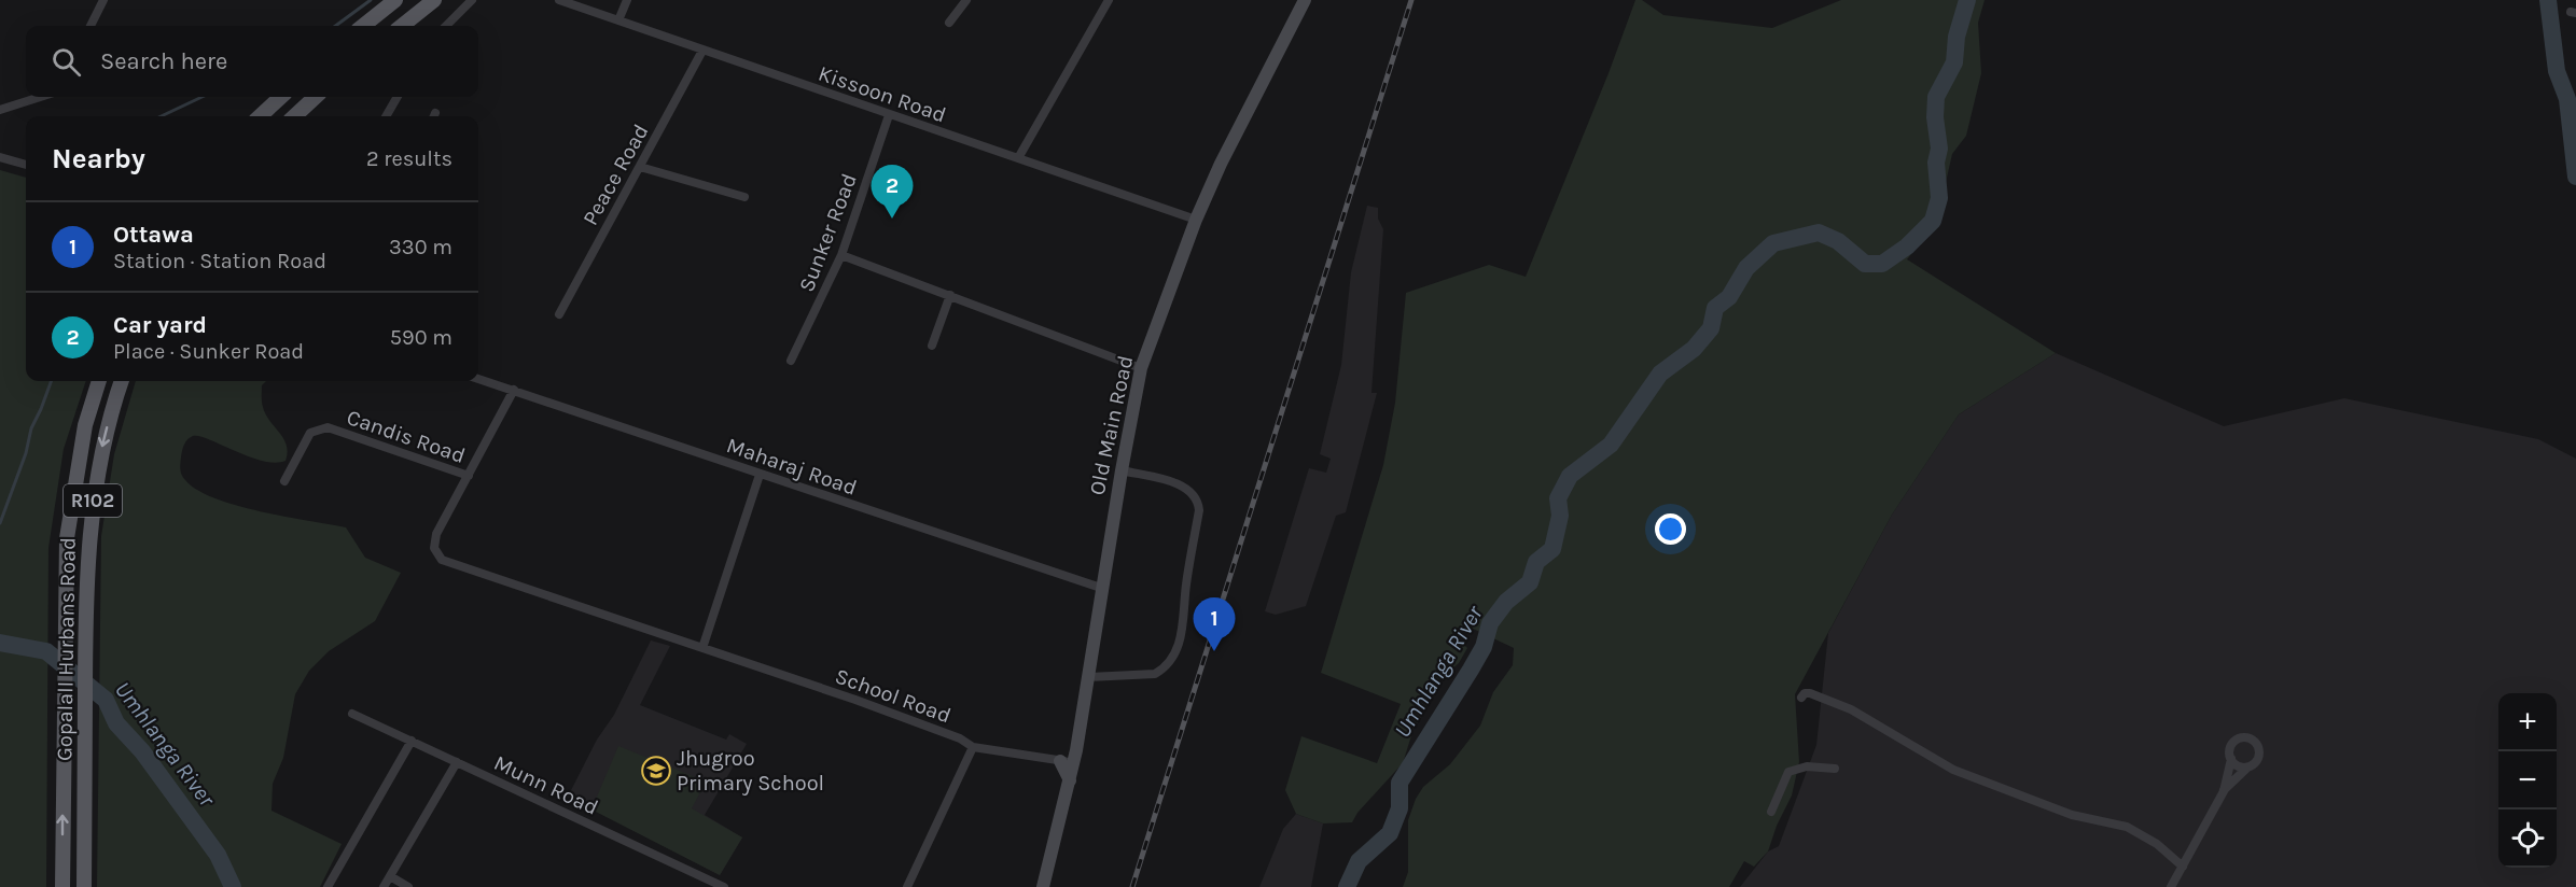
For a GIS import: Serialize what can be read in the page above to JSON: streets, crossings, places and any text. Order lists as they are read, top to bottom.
{
  "streets": {
    "main road": ["R102", "Gopalall Hurbans Road"],
    "street": [
      "Kissoon Road",
      "Peace Road",
      "Sunker Road",
      "Old Main Road",
      "Candis Road",
      "Maharaj Road",
      "School Road",
      "Munn Road"
    ]
  },
  "crossings": [
    ["Kissoon Road", "Peace Road"],
    ["Kissoon Road", "Sunker Road"],
    ["Kissoon Road", "Old Main Road"],
    ["Old Main Road", "Maharaj Road"],
    ["Old Main Road", "School Road"],
    ["Candis Road", "School Road"]
  ],
  "water": ["Umhlanga River"],
  "places": {
    "school or university": ["Jhugroo Primary School"]
  },
  "page": {
    "search": "Search here",
    "heading": ["Nearby", "2 results"],
    "pins": ["2", "1"],
    "list": [
      {
        "mark": "1",
        "name": "Ottawa",
        "note": "Station · Station Road",
        "value": "330 m"
      },
      {
        "mark": "2",
        "name": "Car yard",
        "note": "Place · Sunker Road",
        "value": "590 m"
      }
    ],
    "map_buttons": ["+", "−"]
  }
}
